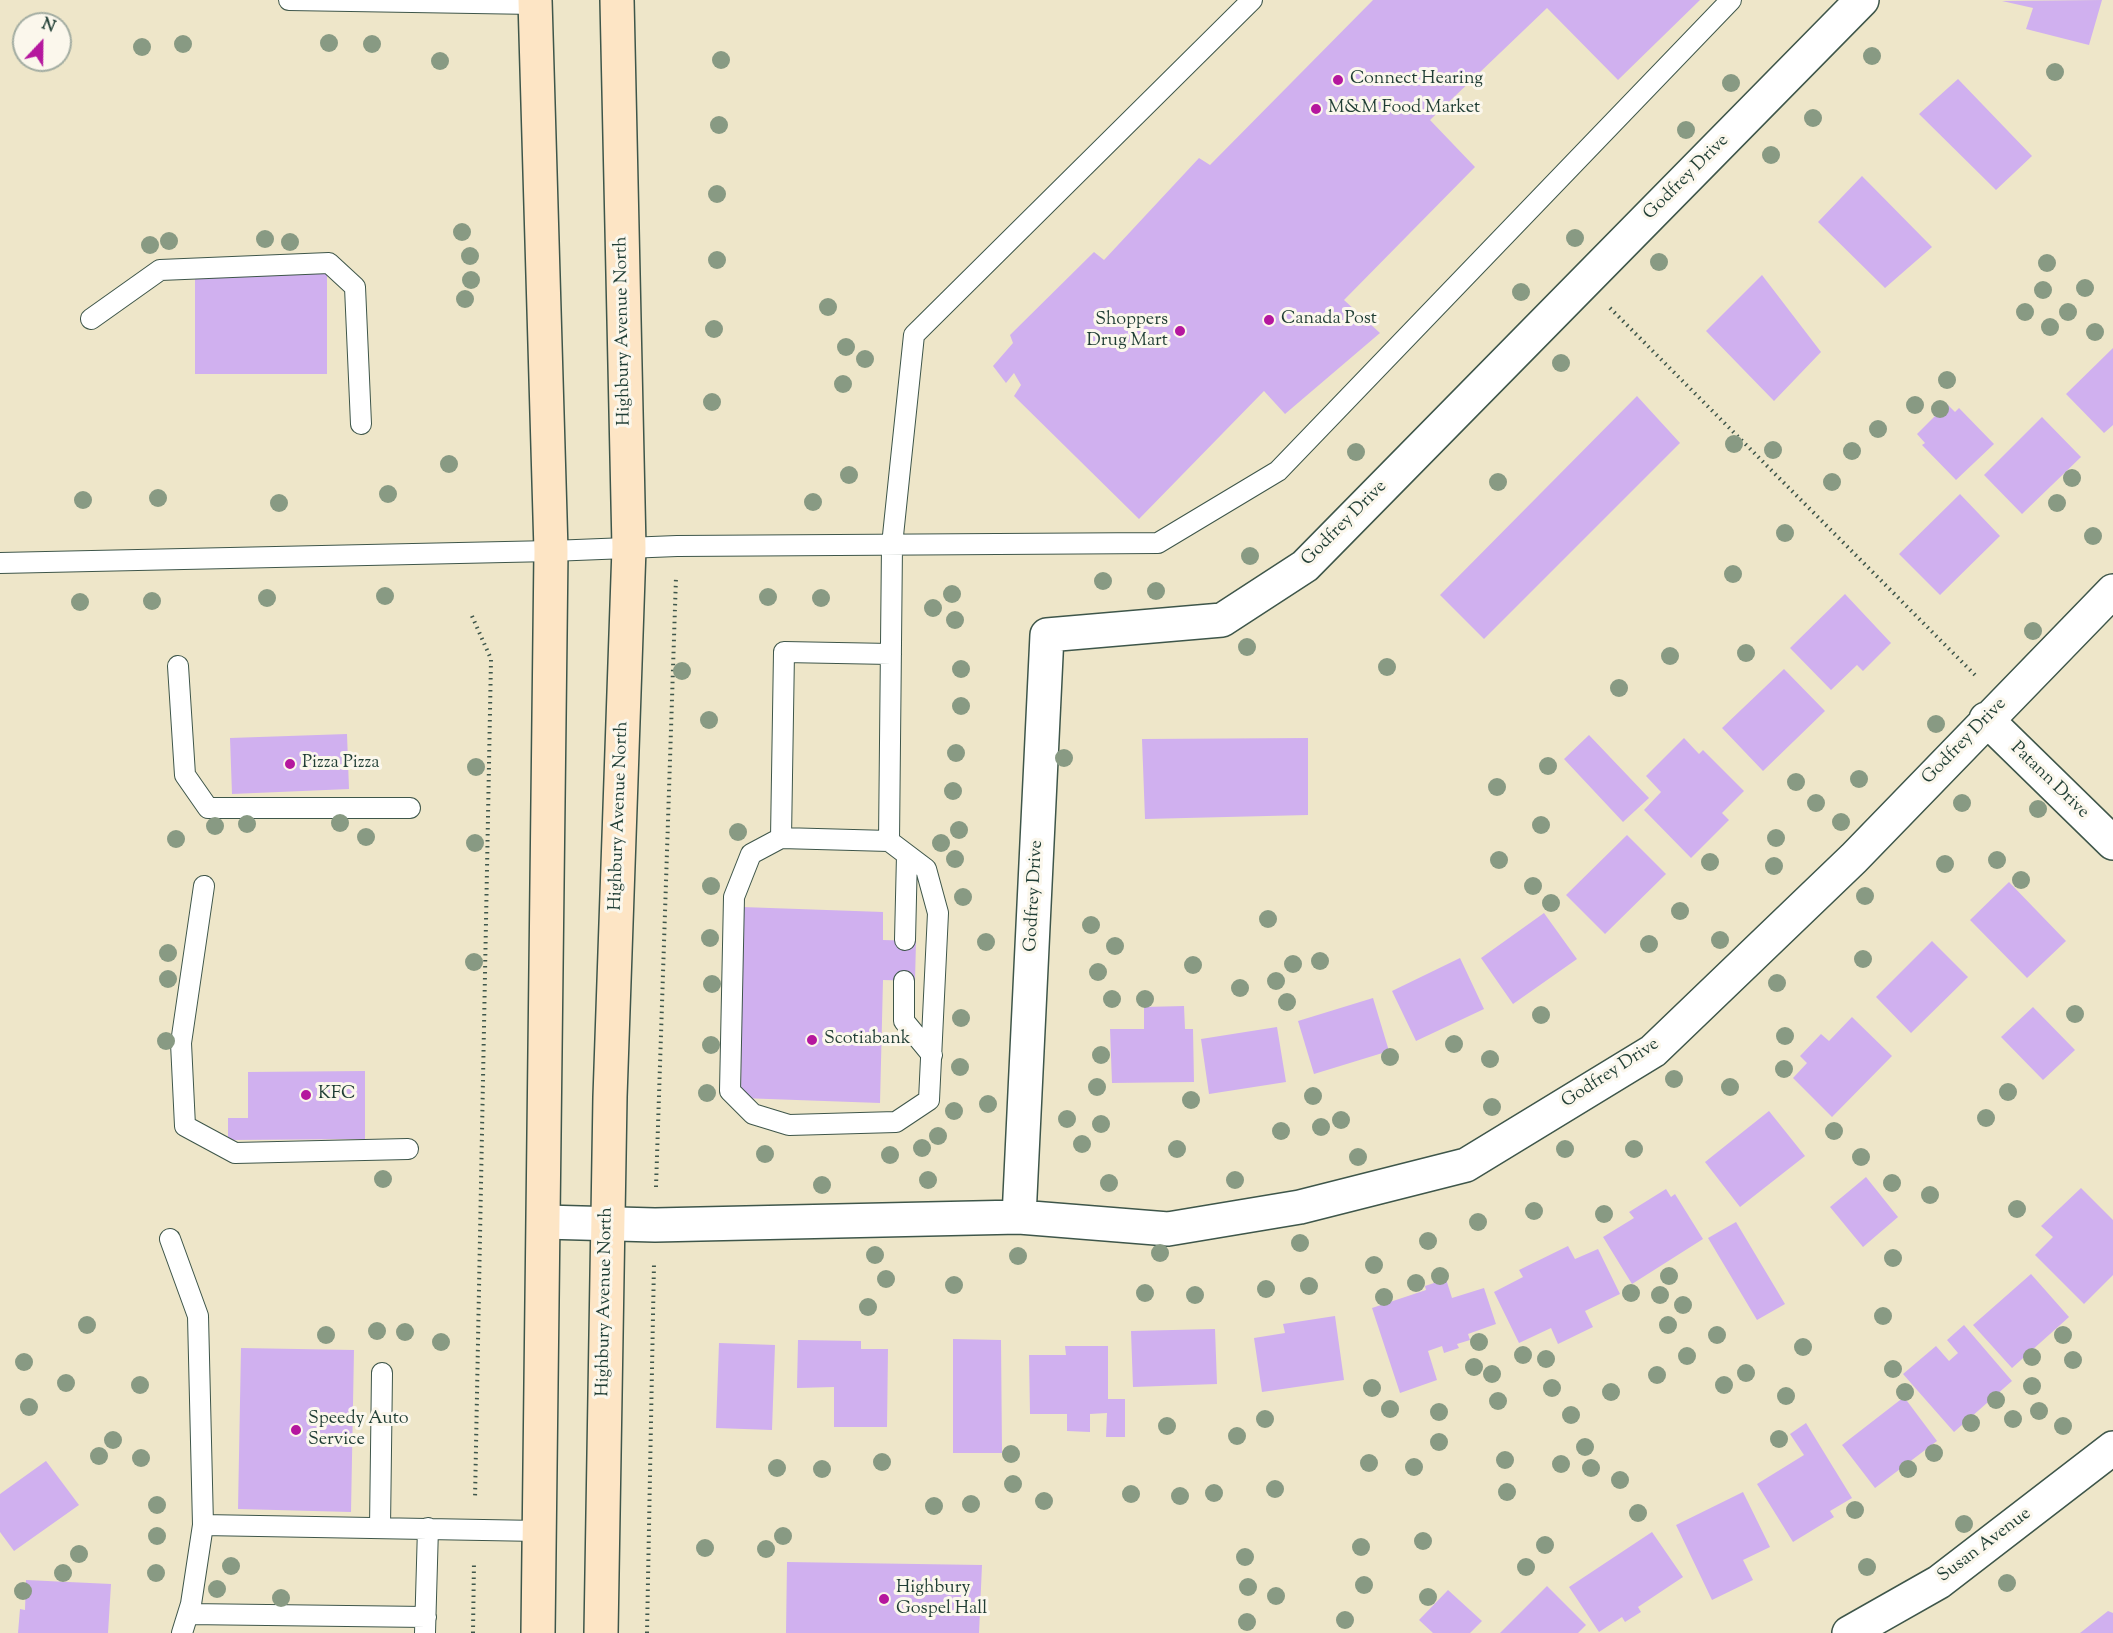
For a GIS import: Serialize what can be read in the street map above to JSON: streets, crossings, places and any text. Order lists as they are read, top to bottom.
{
  "streets": {
    "main road": ["Highbury Avenue North"],
    "street": ["Godfrey Drive", "Patann Drive", "Susan Avenue"]
  },
  "crossings": [
    ["Godfrey Drive", "Highbury Avenue North"],
    ["Godfrey Drive", "Patann Drive"]
  ],
  "places": [
    "Connect Hearing",
    "M&M Food Market",
    "Canada Post",
    "Shoppers Drug Mart",
    "Pizza Pizza",
    "Scotiabank",
    "KFC",
    "Speedy Auto Service",
    "Highbury Gospel Hall"
  ],
  "north": "top"
}
